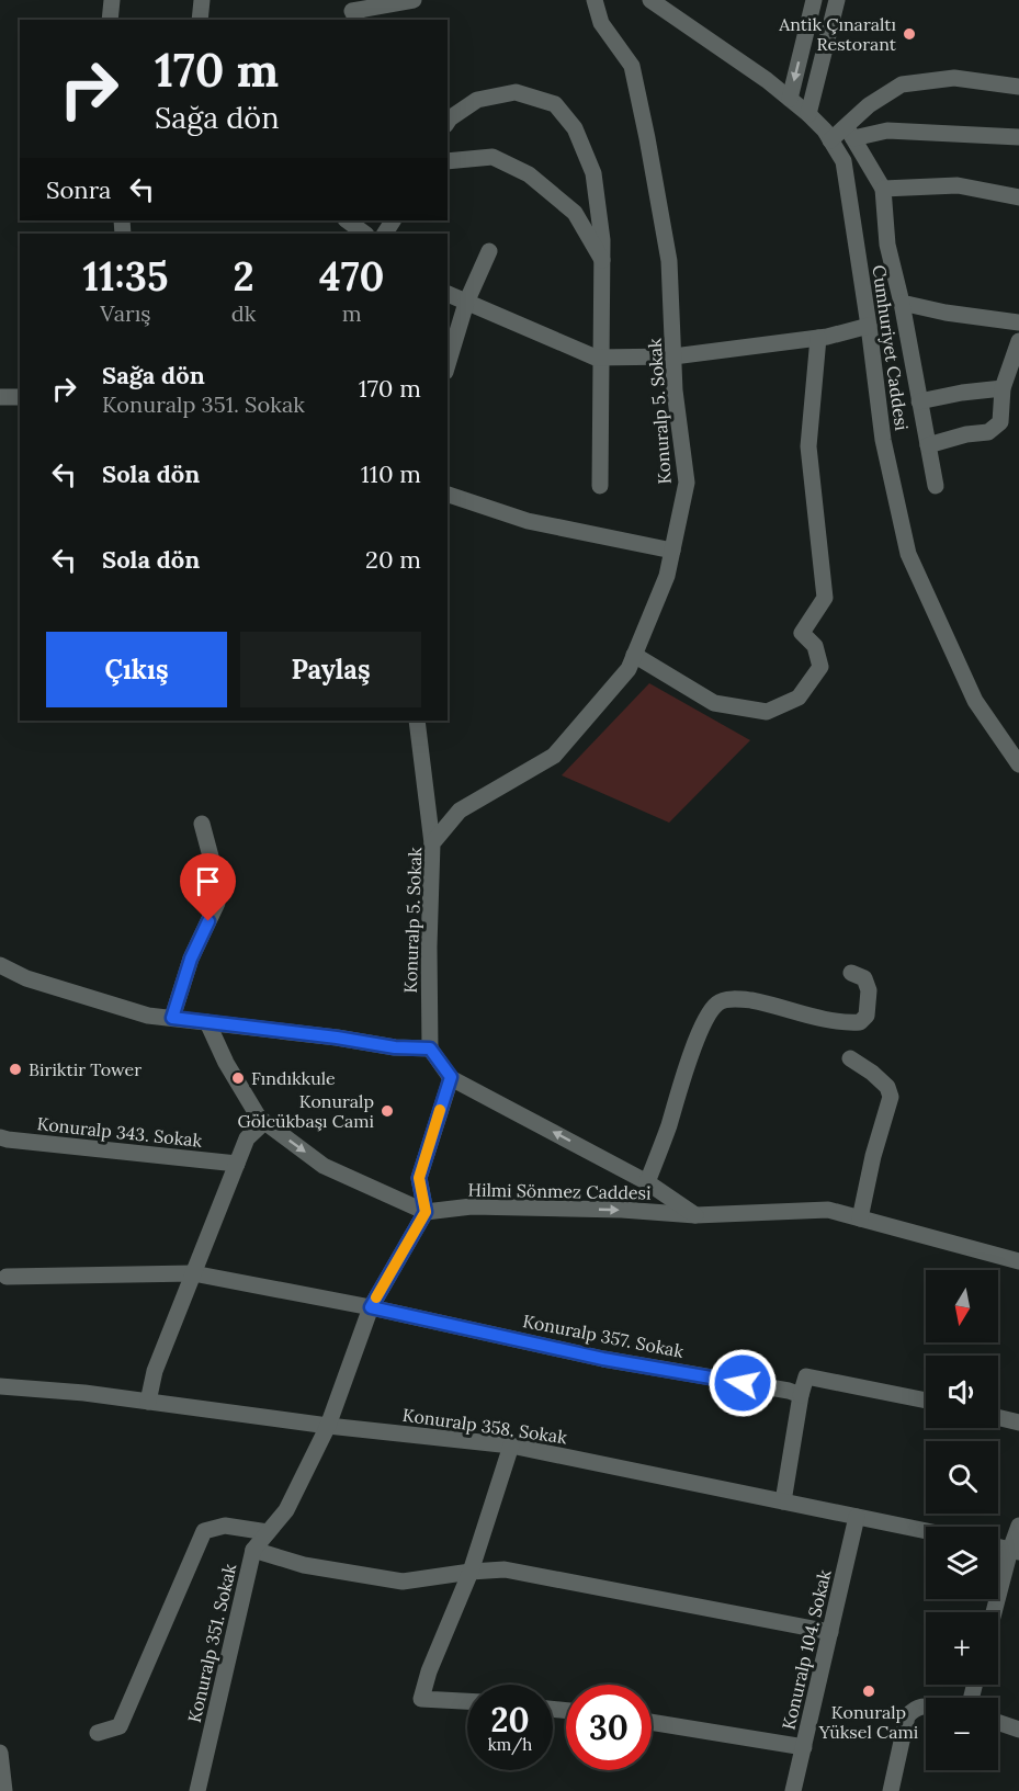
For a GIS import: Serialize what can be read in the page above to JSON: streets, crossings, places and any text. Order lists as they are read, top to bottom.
{
  "streets": {
    "street": [
      "Cumhuriyet Caddesi",
      "Konuralp 5. Sokak",
      "Konuralp 343. Sokak",
      "Hilmi Sönmez Caddesi",
      "Konuralp 357. Sokak",
      "Konuralp 358. Sokak",
      "Konuralp 351. Sokak",
      "Konuralp 104. Sokak"
    ]
  },
  "crossings": [
    ["Konuralp 5. Sokak", "Hilmi Sönmez Caddesi"],
    ["Hilmi Sönmez Caddesi", "Konuralp 351. Sokak"],
    ["Konuralp 357. Sokak", "Konuralp 351. Sokak"],
    ["Konuralp 358. Sokak", "Konuralp 351. Sokak"],
    ["Konuralp 358. Sokak", "Konuralp 104. Sokak"]
  ],
  "places": [
    "Antik Çınaraltı Restorant",
    "Biriktir Tower",
    "Fındıkkule",
    "Konuralp Gölcükbaşı Cami",
    "Konuralp Yüksel Cami"
  ],
  "north": "bottom",
  "page": {
    "turn": ["170 m", "Sağa dön"],
    "then": "Sonra",
    "eta": [
      "11:35",
      "Varış",
      "2",
      "dk",
      "470",
      "m"
    ],
    "list": [
      {
        "name": "Sağa dön",
        "note": "Konuralp 351. Sokak",
        "value": "170 m"
      },
      {
        "name": "Sola dön",
        "value": "110 m"
      },
      {
        "name": "Sola dön",
        "value": "20 m"
      }
    ],
    "buttons": ["Çıkış", "Paylaş"],
    "map_buttons": ["+", "−"],
    "speed": "20 km/h",
    "limit": "30"
  }
}
